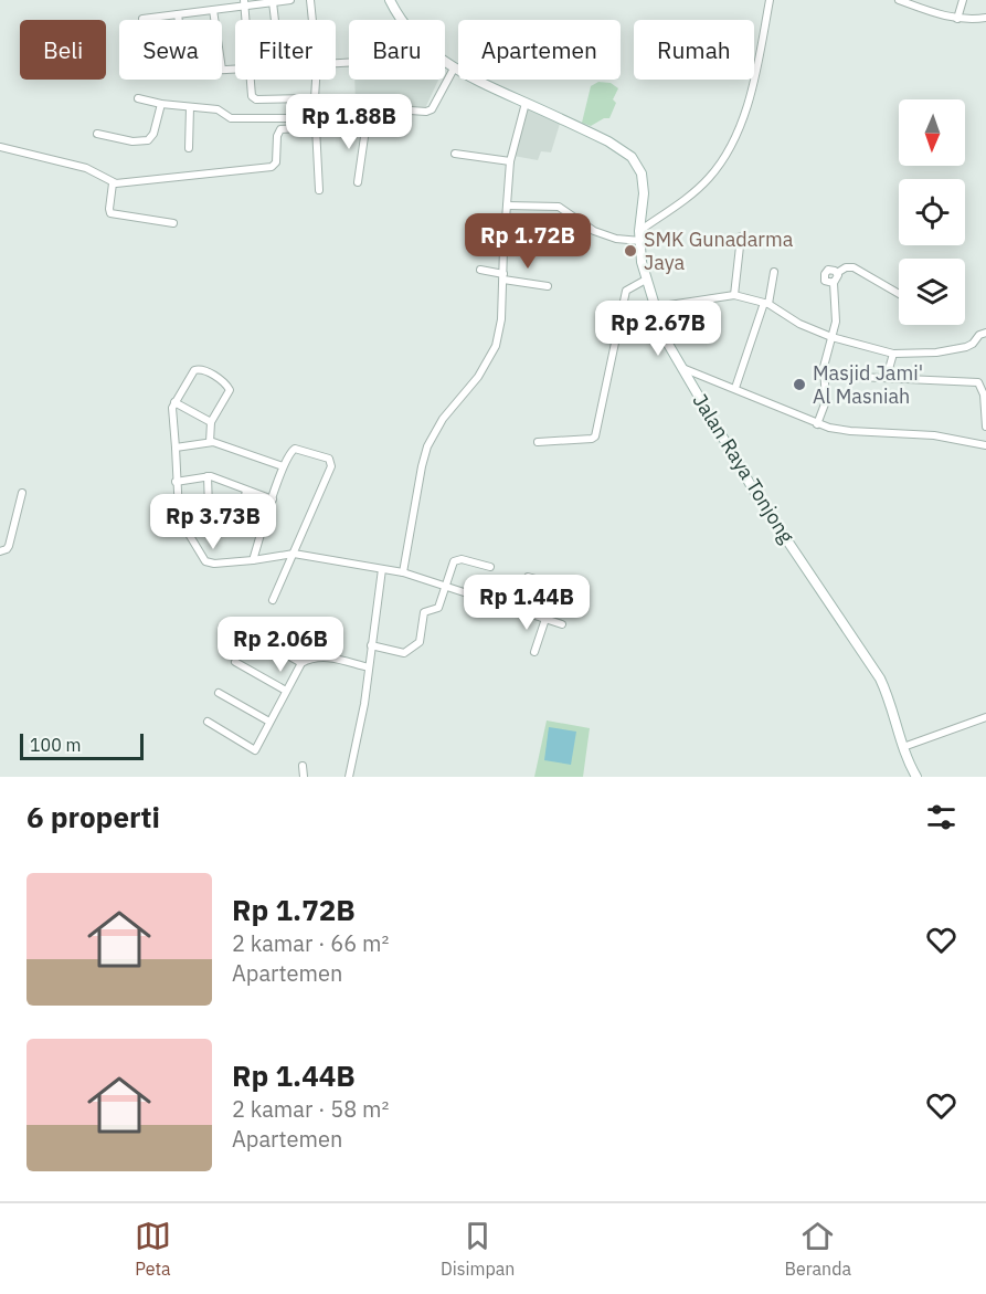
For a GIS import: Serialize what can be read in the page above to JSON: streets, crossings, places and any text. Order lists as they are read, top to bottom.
{
  "streets": {
    "main road": ["Jalan Raya Tonjong"]
  },
  "places": ["SMK Gunadarma Jaya", "Masjid Jami' Al Masniah"],
  "scale_bar": "100 m",
  "north": "bottom",
  "page": {
    "chip": [
      "Beli",
      "Sewa",
      "Filter",
      "Baru",
      "Apartemen",
      "Rumah"
    ],
    "price": [
      "Rp 1.88B",
      "Rp 1.72B",
      "Rp 2.67B",
      "Rp 3.73B",
      "Rp 1.44B",
      "Rp 2.06B"
    ],
    "scale": "100 m",
    "heading": "6 properti",
    "list": [
      {
        "name": "Rp 1.72B",
        "note": "2 kamar · 66 m² · Apartemen"
      },
      {
        "name": "Rp 1.44B",
        "note": "2 kamar · 58 m² · Apartemen"
      }
    ],
    "tabs": ["Peta", "Disimpan", "Beranda"]
  }
}
